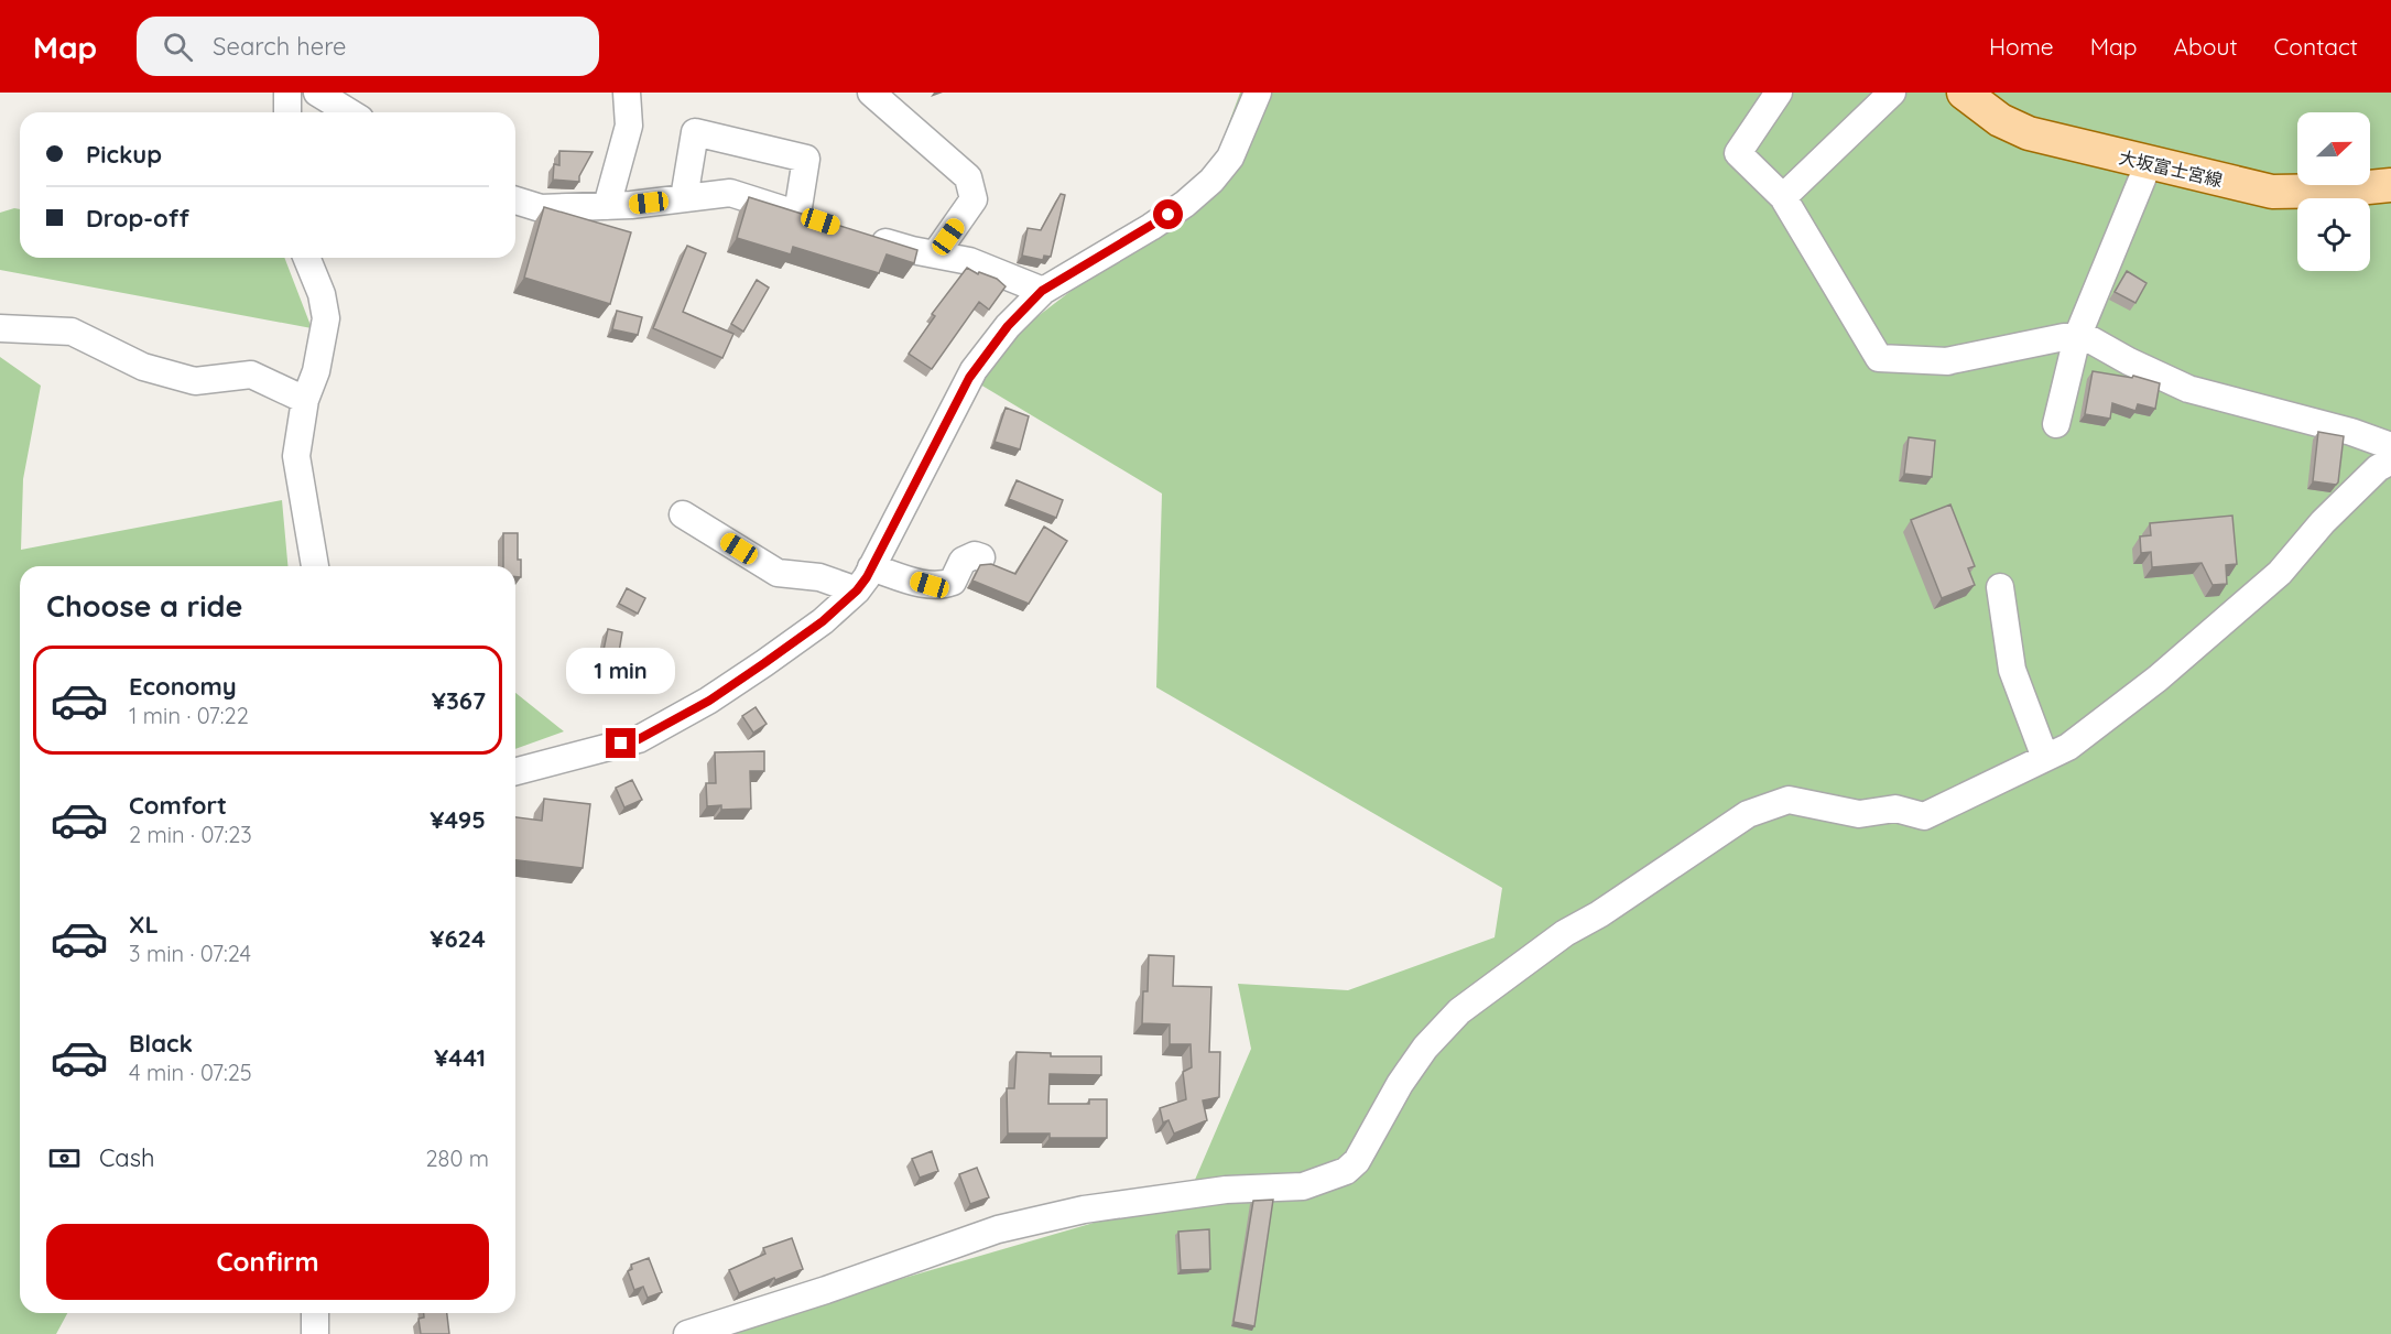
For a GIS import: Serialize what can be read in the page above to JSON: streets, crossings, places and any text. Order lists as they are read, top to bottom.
{
  "streets": {
    "main road": ["大坂富士宮線"]
  },
  "north": "right",
  "page": {
    "header": "Map",
    "search": "Search here",
    "nav": [
      "Home",
      "Map",
      "About",
      "Contact"
    ],
    "banner": ["Pickup", "Drop-off"],
    "heading": "Choose a ride",
    "list": [
      {
        "name": "Economy",
        "note": "1 min · 07:22",
        "value": "¥367"
      },
      {
        "name": "Comfort",
        "note": "2 min · 07:23",
        "value": "¥495"
      },
      {
        "name": "XL",
        "note": "3 min · 07:24",
        "value": "¥624"
      },
      {
        "name": "Black",
        "note": "4 min · 07:25",
        "value": "¥441"
      }
    ],
    "bubble": "1 min",
    "pay": ["Cash", "280 m"],
    "buttons": "Confirm"
  }
}
